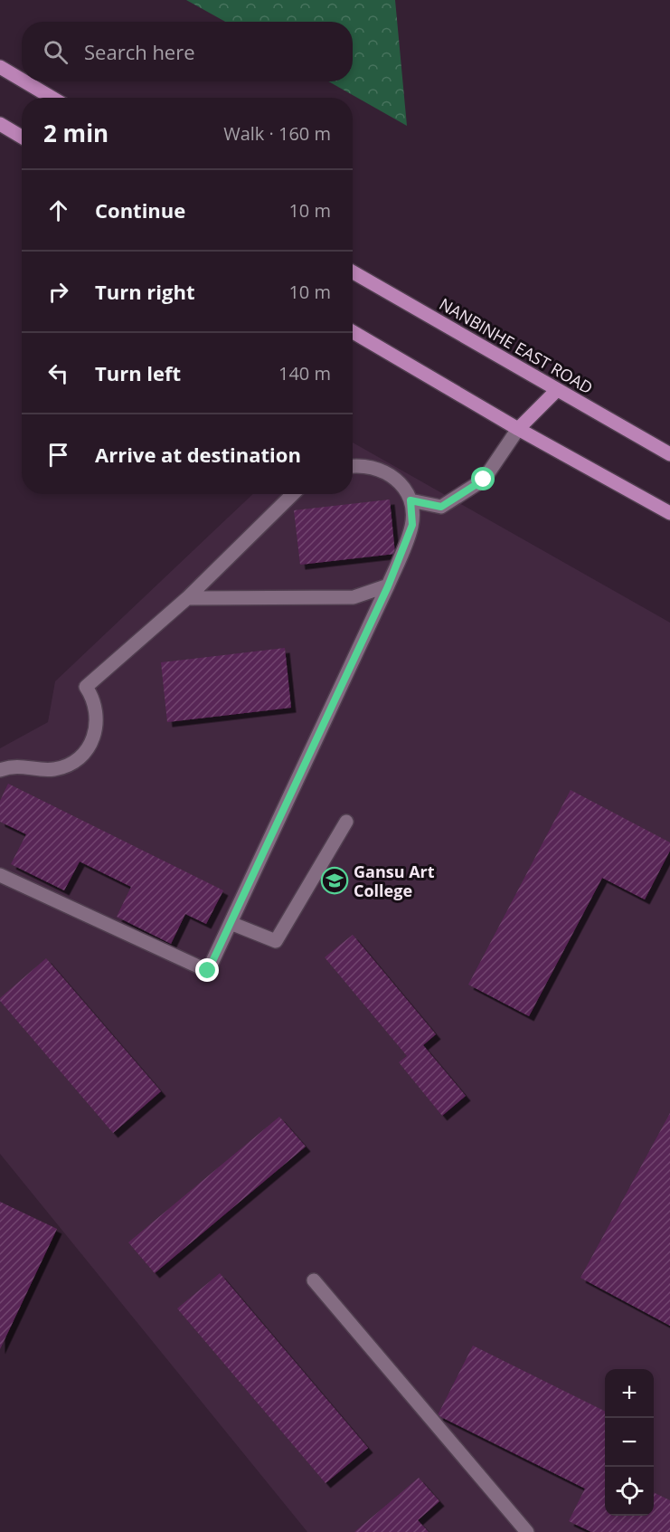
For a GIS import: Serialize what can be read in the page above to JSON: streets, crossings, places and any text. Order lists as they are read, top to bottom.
{
  "streets": {
    "main road": ["NANBINHE EAST ROAD"]
  },
  "places": {
    "school or university": ["Gansu Art College"]
  },
  "page": {
    "search": "Search here",
    "heading": ["2 min", "Walk · 160 m"],
    "list": [
      ["Continue", "10 m"],
      ["Turn right", "10 m"],
      ["Turn left", "140 m"],
      "Arrive at destination"
    ],
    "map_buttons": ["+", "−"]
  }
}
